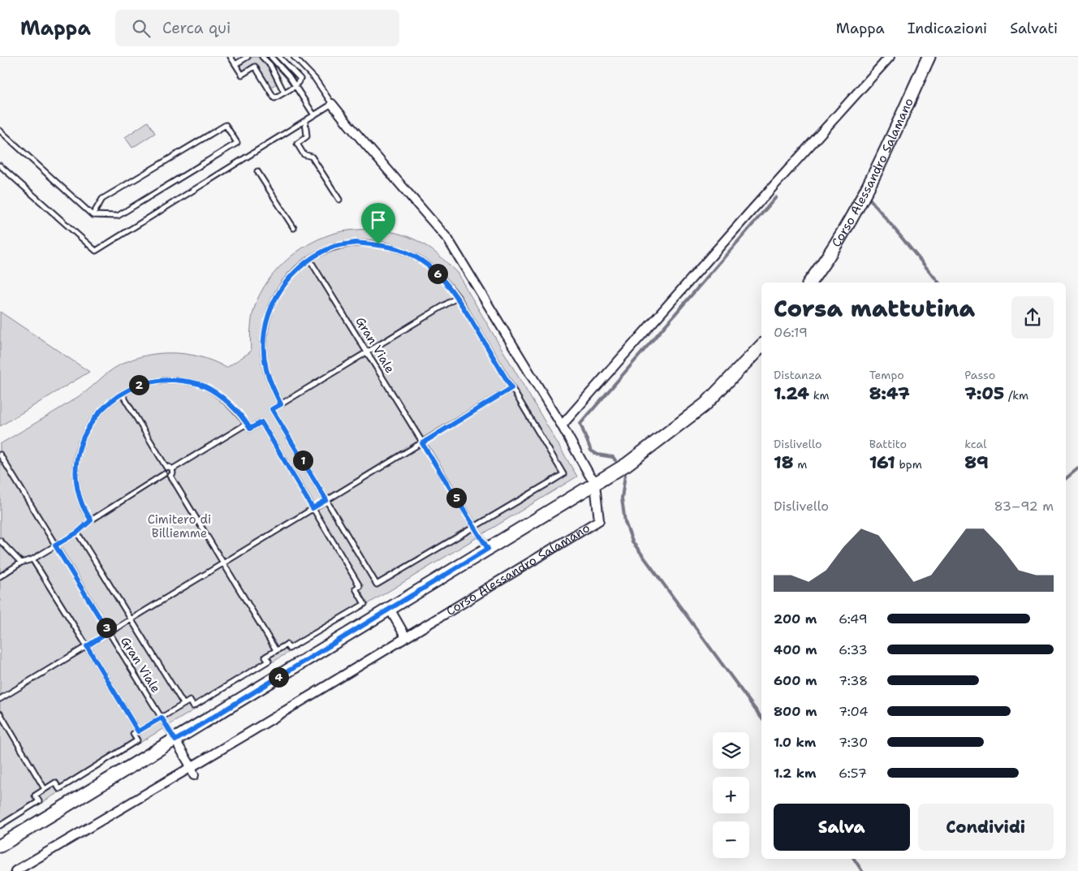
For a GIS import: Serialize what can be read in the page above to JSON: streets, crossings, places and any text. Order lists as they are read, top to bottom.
{
  "streets": {
    "street": ["Corso Alessandro Salamano"],
    "lane": ["Gran Viale"]
  },
  "parks": ["Cimitero di Billiemme"],
  "page": {
    "header": "Mappa",
    "search": "Cerca qui",
    "nav": ["Mappa", "Indicazioni", "Salvati"],
    "pins": [
      "6",
      "2",
      "1",
      "5",
      "3",
      "4"
    ],
    "heading": ["Corsa mattutina", "06:19"],
    "stats": [
      ["Distanza", "1.24 km"],
      ["Tempo", "8:47"],
      ["Passo", "7:05 /km"],
      ["Dislivello", "18 m"],
      ["Battito", "161 bpm"],
      ["kcal", "89"]
    ],
    "chart": ["Dislivello", "83–92 m"],
    "list": [
      {
        "name": "200 m",
        "note": "6:49"
      },
      {
        "name": "400 m",
        "note": "6:33"
      },
      {
        "name": "600 m",
        "note": "7:38"
      },
      {
        "name": "800 m",
        "note": "7:04"
      },
      {
        "name": "1.0 km",
        "note": "7:30"
      },
      {
        "name": "1.2 km",
        "note": "6:57"
      }
    ],
    "map_buttons": ["+", "−"],
    "buttons": ["Salva", "Condividi"]
  }
}
